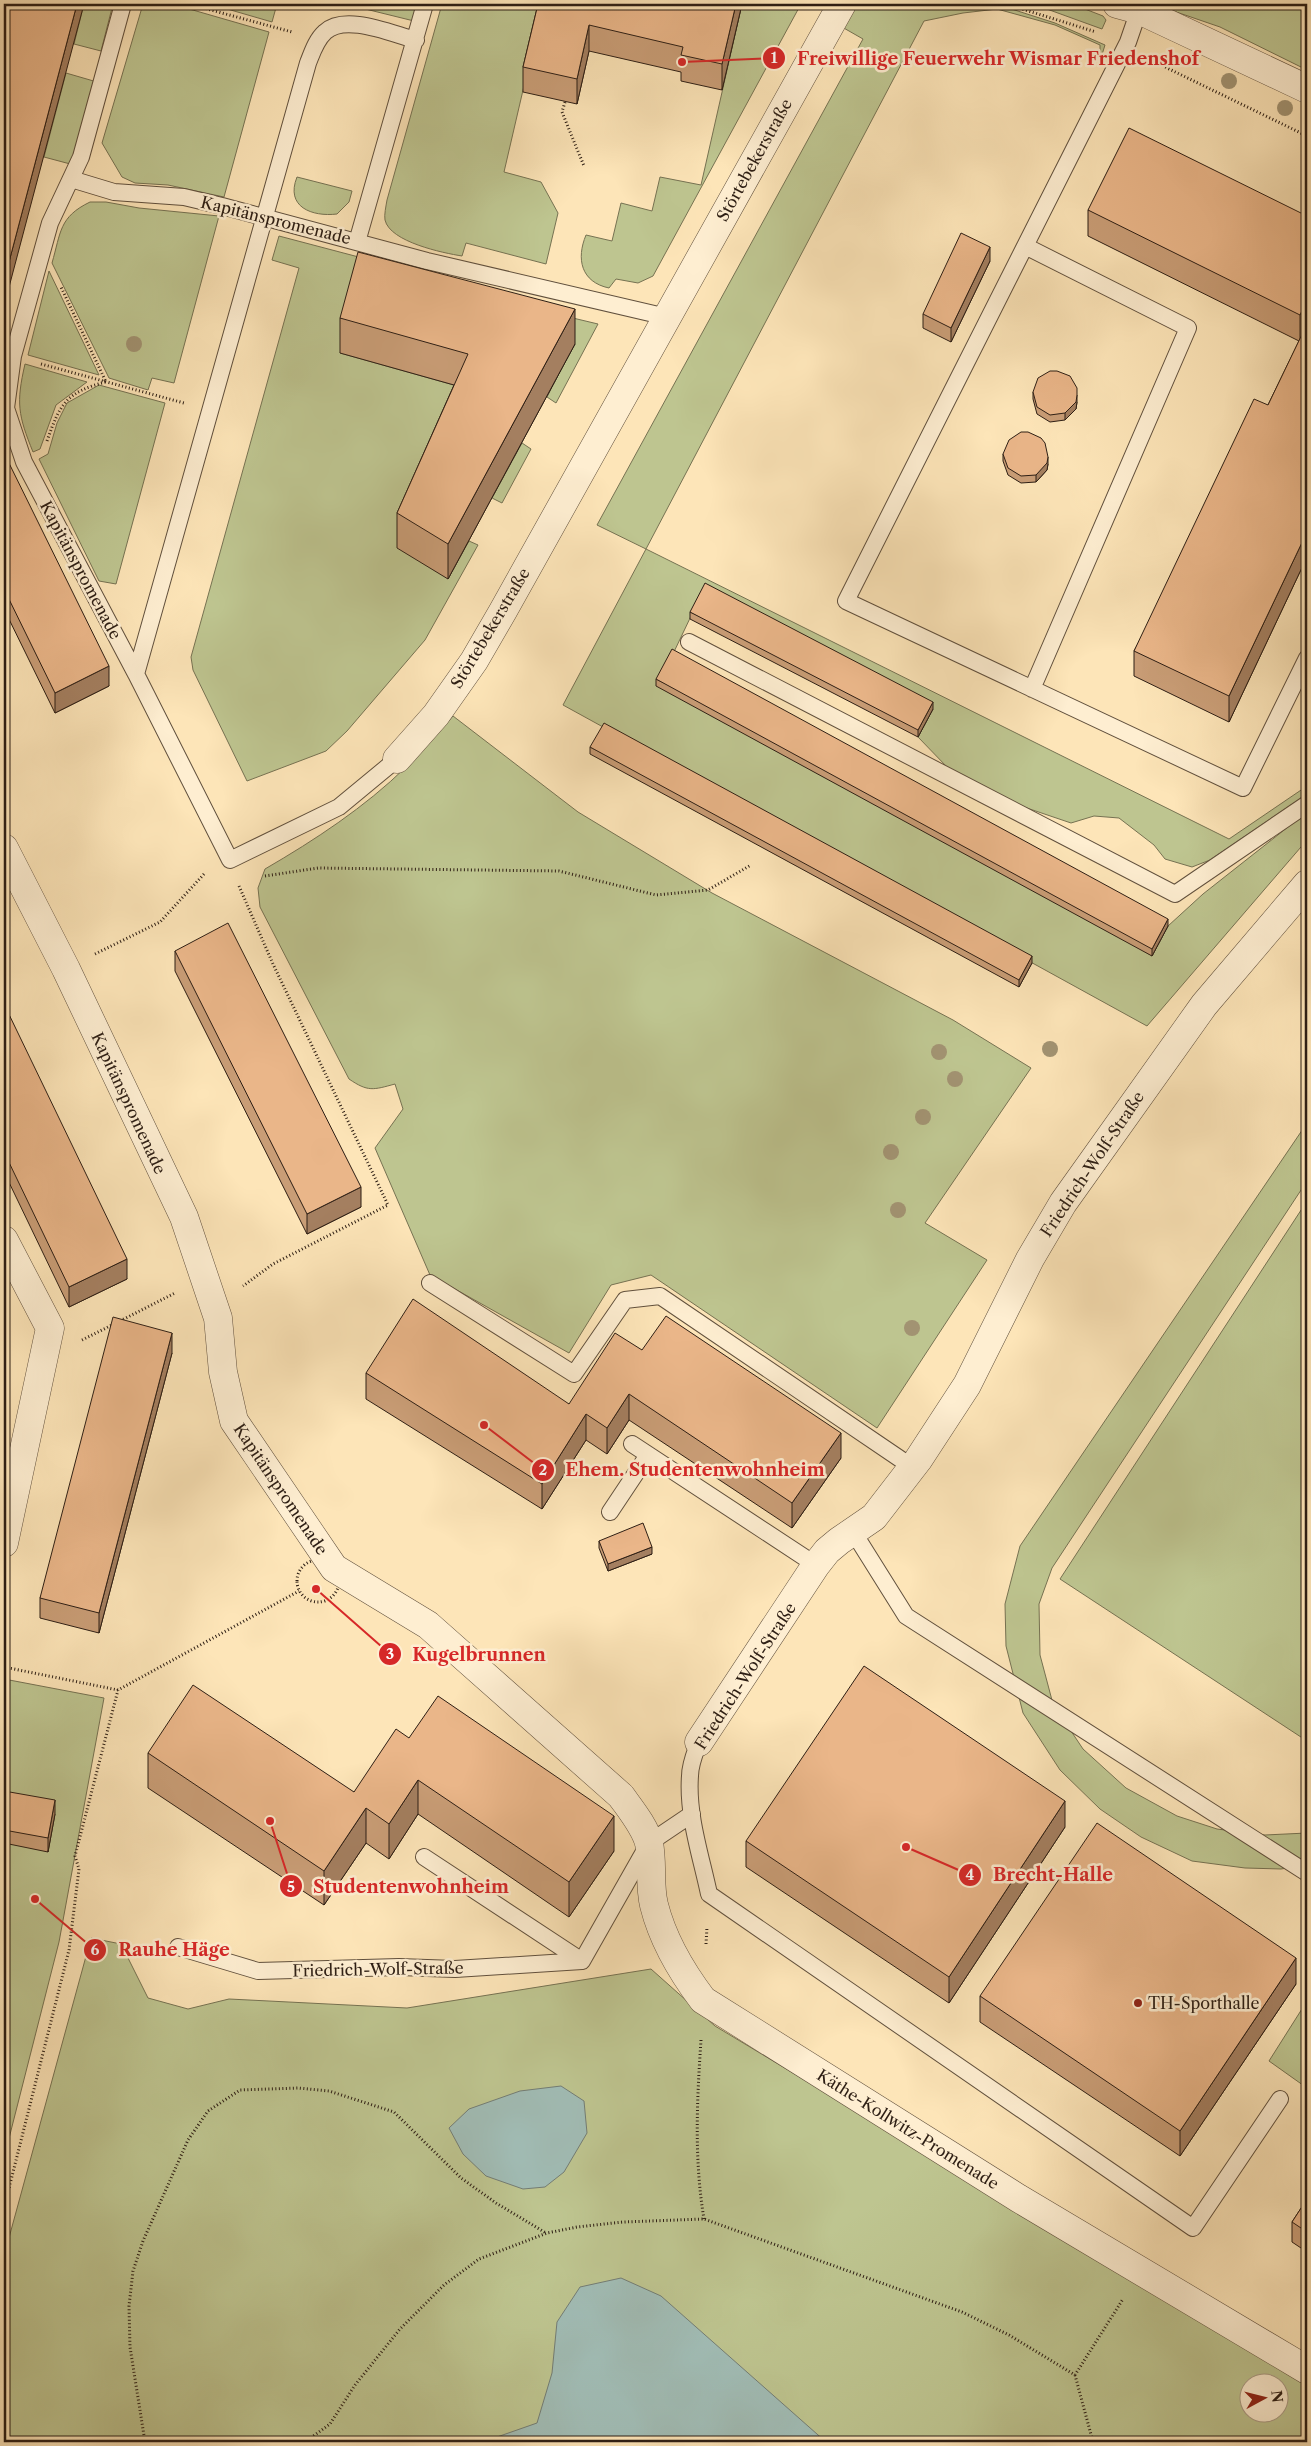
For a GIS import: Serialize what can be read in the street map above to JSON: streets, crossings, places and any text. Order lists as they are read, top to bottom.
{
  "streets": {
    "street": [
      "Störtebekerstraße",
      "Kapitänspromenade",
      "Friedrich-Wolf-Straße",
      "Käthe-Kollwitz-Promenade"
    ]
  },
  "crossings": [
    ["Störtebekerstraße", "Kapitänspromenade"],
    ["Kapitänspromenade", "Käthe-Kollwitz-Promenade"]
  ],
  "places": [
    "Freiwillige Feuerwehr Wismar Friedenshof",
    "Ehem. Studentenwohnheim",
    "Kugelbrunnen",
    "Studentenwohnheim",
    "Brecht-Halle",
    "Rauhe Häge",
    "TH-Sporthalle"
  ],
  "north": "right"
}
